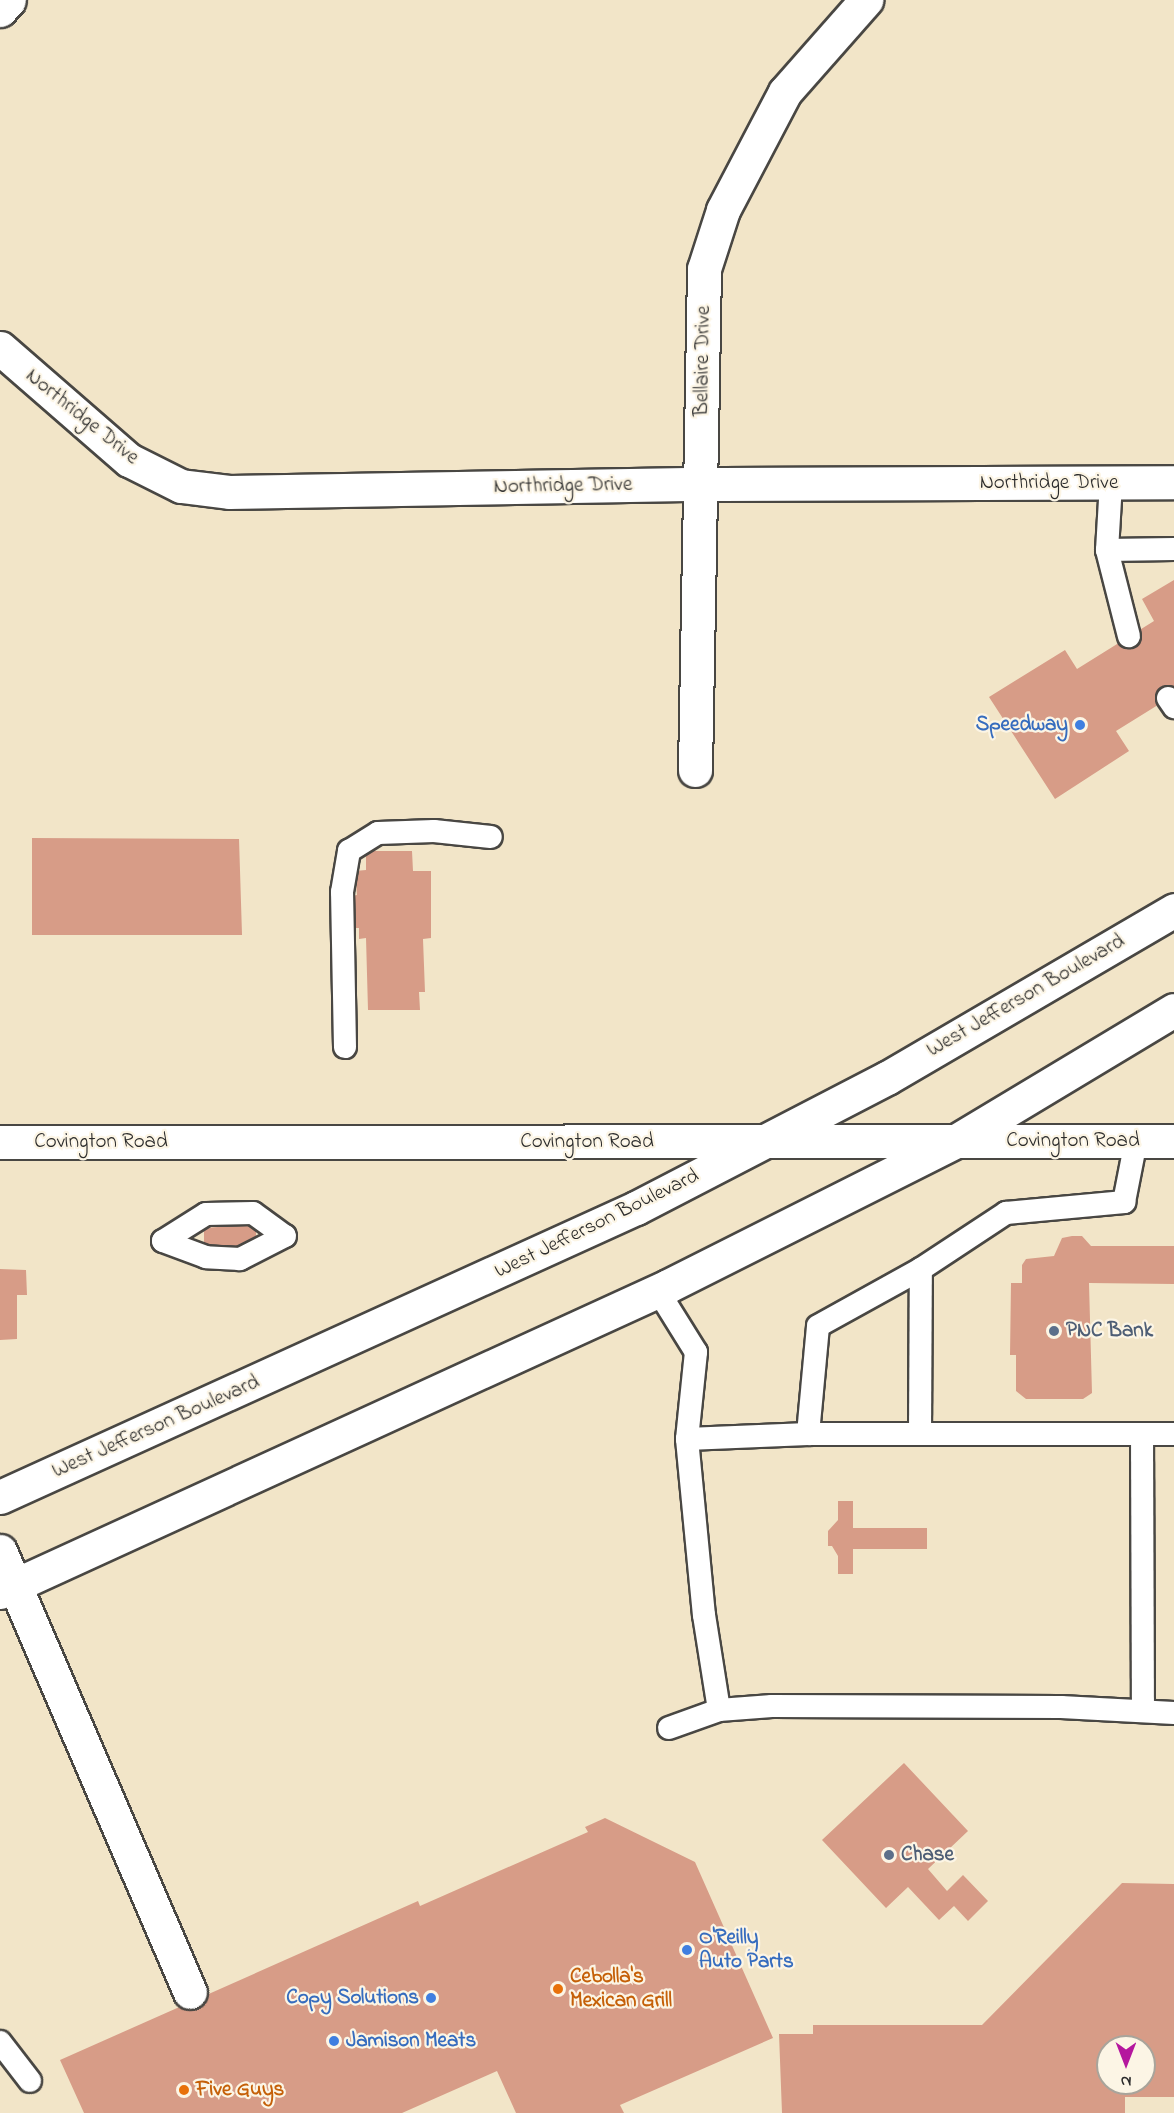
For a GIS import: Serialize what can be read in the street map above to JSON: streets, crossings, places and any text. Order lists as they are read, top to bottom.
{
  "streets": {
    "main road": [
      "Bellaire Drive",
      "Northridge Drive",
      "West Jefferson Boulevard",
      "Covington Road"
    ]
  },
  "crossings": [
    ["Bellaire Drive", "Northridge Drive"],
    ["West Jefferson Boulevard", "Covington Road"]
  ],
  "places": [
    "Speedway",
    "PNC Bank",
    "Chase",
    "O'Reilly Auto Parts",
    "Cebolla's Mexican Grill",
    "Copy Solutions",
    "Jamison Meats",
    "Five Guys"
  ],
  "north": "bottom"
}
